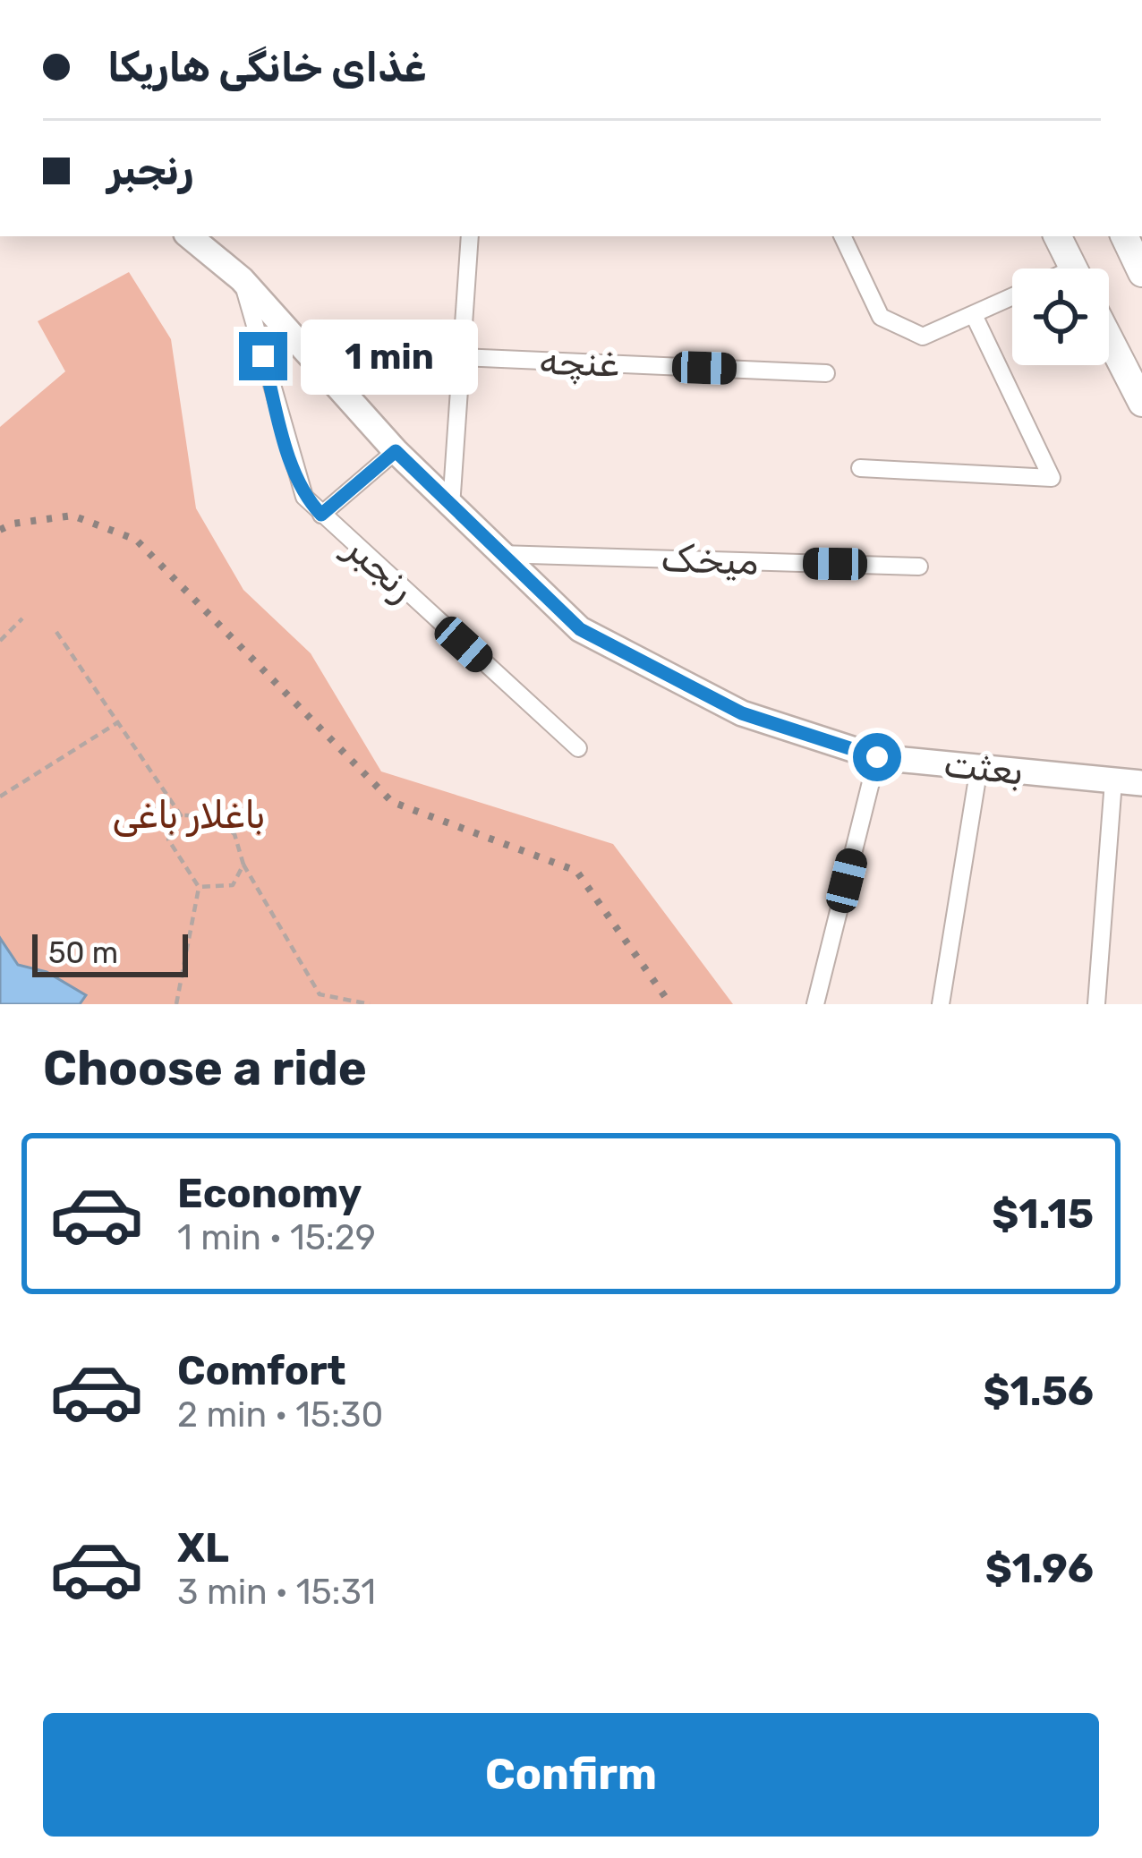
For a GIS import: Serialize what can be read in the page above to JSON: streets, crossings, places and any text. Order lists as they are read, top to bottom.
{
  "streets": {
    "main road": ["بعثت"],
    "street": ["غنچه", "میخک", "رنجبر"]
  },
  "crossings": [
    ["میخک", "بعثت"],
    ["رنجبر", "بعثت"]
  ],
  "parks": ["باغلار باغی"],
  "scale_bar": "50 m",
  "page": {
    "banner": ["غذای خانگی هاریکا", "رنجبر"],
    "bubble": "1 min",
    "scale": "50 m",
    "heading": "Choose a ride",
    "list": [
      {
        "name": "Economy",
        "note": "1 min · 15:29",
        "value": "$1.15"
      },
      {
        "name": "Comfort",
        "note": "2 min · 15:30",
        "value": "$1.56"
      },
      {
        "name": "XL",
        "note": "3 min · 15:31",
        "value": "$1.96"
      }
    ],
    "buttons": "Confirm"
  }
}
